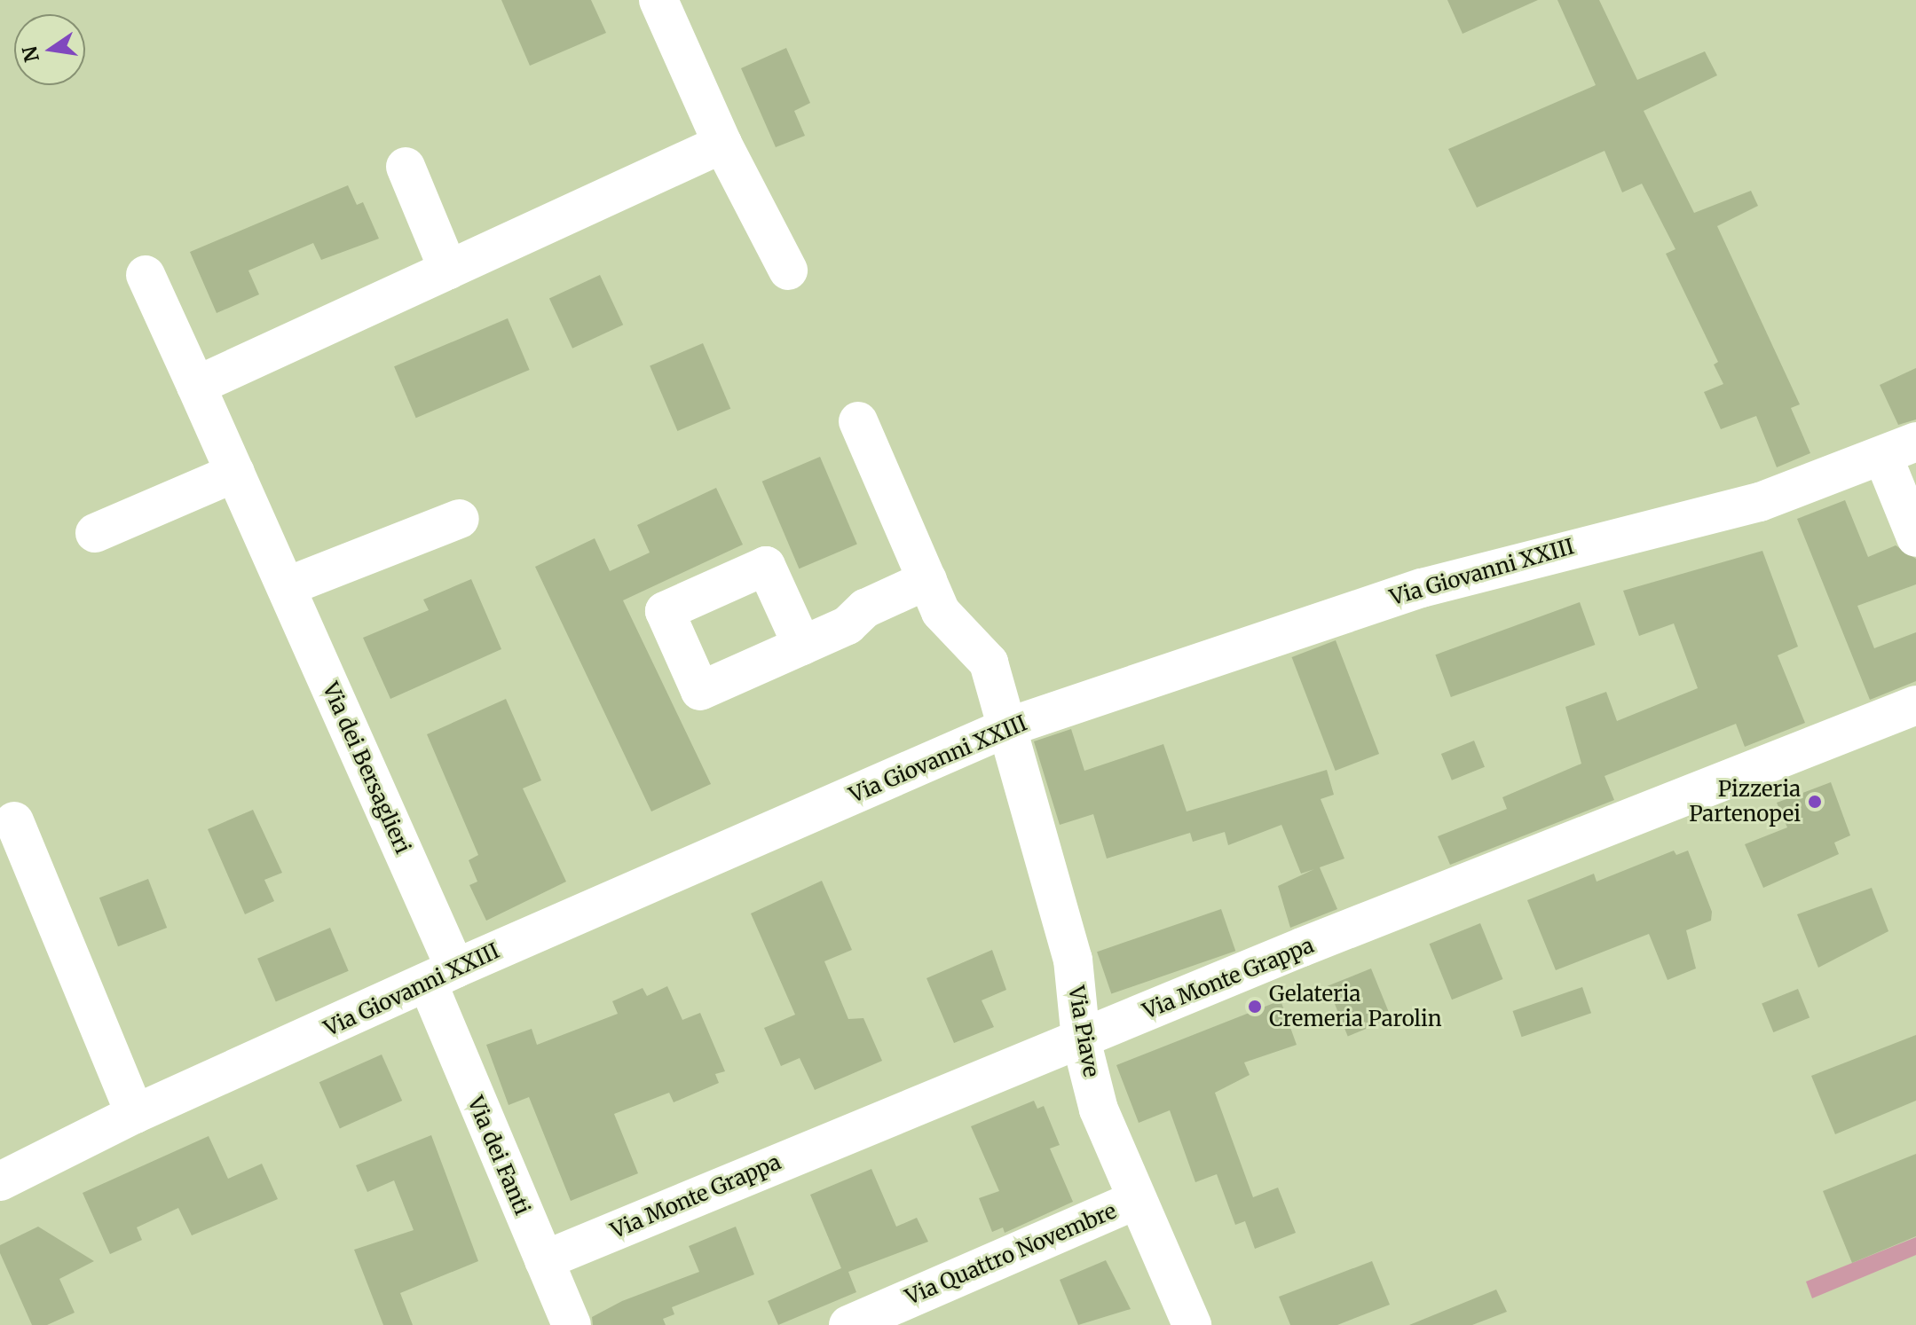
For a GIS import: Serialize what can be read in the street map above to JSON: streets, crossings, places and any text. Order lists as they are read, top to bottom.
{
  "streets": {
    "street": [
      "Via Giovanni XXIII",
      "Via dei Bersaglieri",
      "Via Monte Grappa",
      "Via Piave",
      "Via dei Fanti",
      "Via Quattro Novembre"
    ]
  },
  "crossings": [
    ["Via Giovanni XXIII", "Via dei Bersaglieri"],
    ["Via Giovanni XXIII", "Via Piave"],
    ["Via Giovanni XXIII", "Via dei Fanti"],
    ["Via dei Bersaglieri", "Via dei Fanti"],
    ["Via Monte Grappa", "Via Piave"],
    ["Via Monte Grappa", "Via dei Fanti"],
    ["Via Piave", "Via Quattro Novembre"]
  ],
  "places": ["Pizzeria Partenopei", "Gelateria Cremeria Parolin"],
  "north": "left"
}
